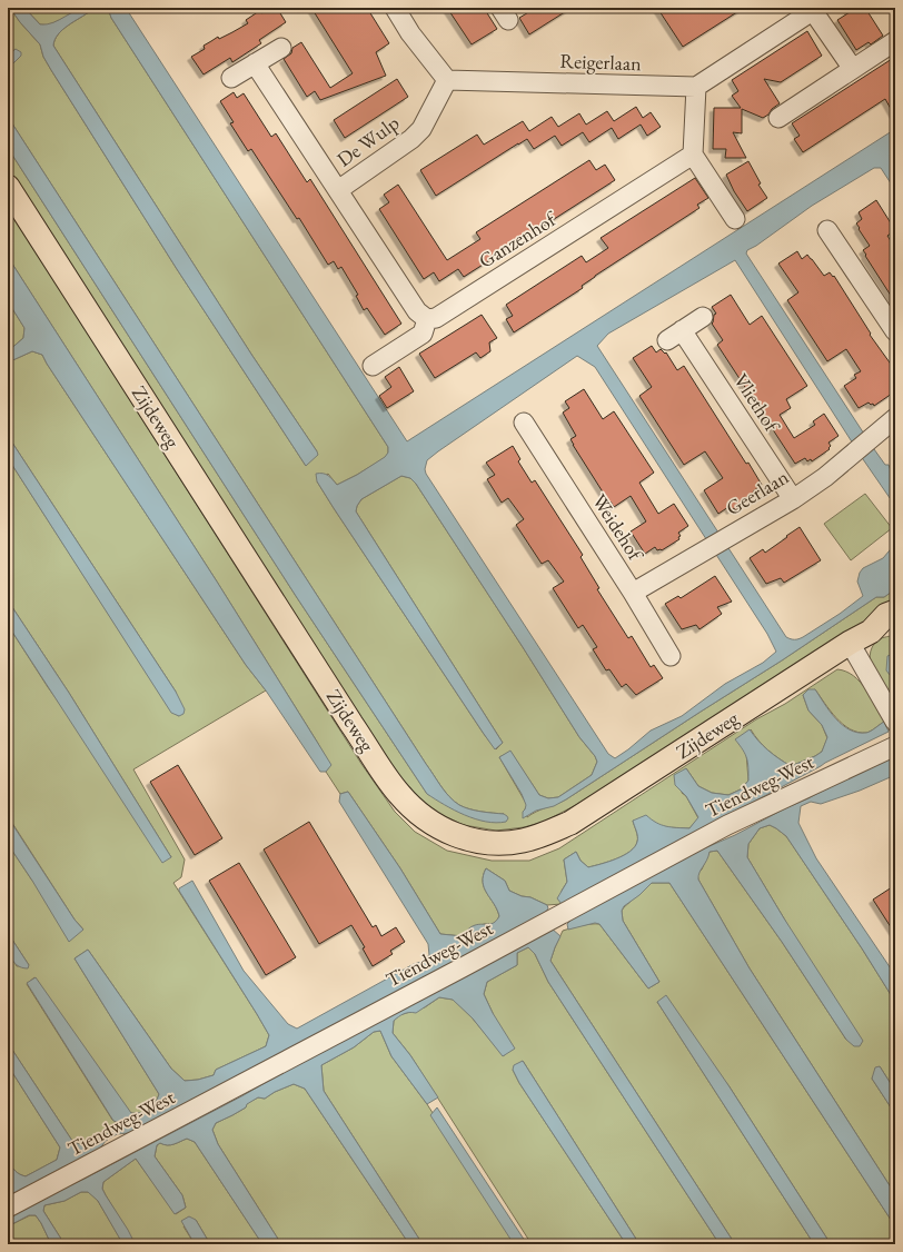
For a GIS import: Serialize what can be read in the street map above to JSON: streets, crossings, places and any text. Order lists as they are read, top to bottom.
{
  "streets": {
    "main road": ["Zijdeweg"],
    "street": [
      "Reigerlaan",
      "De Wulp",
      "Ganzenhof",
      "Vliethof",
      "Geerlaan",
      "Weidehof",
      "Tiendweg-West"
    ]
  },
  "crossings": [
    ["Reigerlaan", "De Wulp"],
    ["De Wulp", "Ganzenhof"],
    ["Vliethof", "Geerlaan"],
    ["Geerlaan", "Weidehof"]
  ]
}
